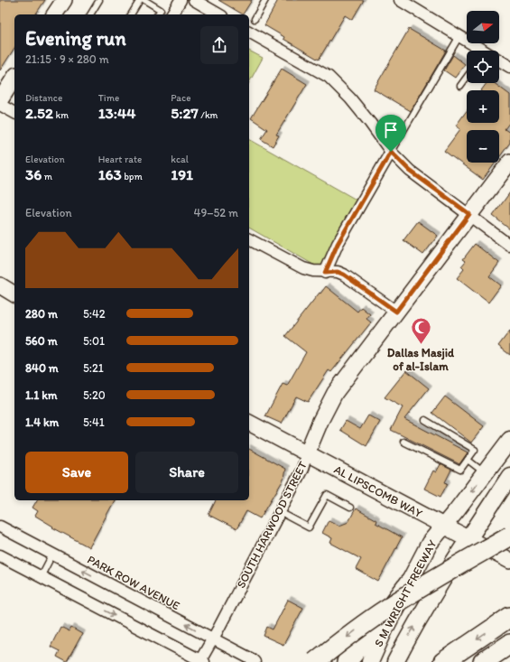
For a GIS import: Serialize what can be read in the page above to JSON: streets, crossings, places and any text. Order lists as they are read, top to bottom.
{
  "streets": {
    "main road": ["S M WRIGHT FREEWAY"],
    "street": ["AL LIPSCOMB WAY", "SOUTH HARWOOD STREET", "PARK ROW AVENUE"]
  },
  "crossings": [
    ["AL LIPSCOMB WAY", "SOUTH HARWOOD STREET"],
    ["AL LIPSCOMB WAY", "S M WRIGHT FREEWAY"],
    ["SOUTH HARWOOD STREET", "PARK ROW AVENUE"]
  ],
  "places": {
    "mosque": ["Dallas Masjid of al-Islam"]
  },
  "north": "right",
  "page": {
    "map_buttons": ["+", "−"],
    "heading": ["Evening run", "21:15 · 9 × 280 m"],
    "stats": [
      ["Distance", "2.52 km"],
      ["Time", "13:44"],
      ["Pace", "5:27 /km"],
      ["Elevation", "36 m"],
      ["Heart rate", "163 bpm"],
      ["kcal", "191"]
    ],
    "chart": ["Elevation", "49–52 m"],
    "list": [
      {
        "name": "280 m",
        "note": "5:42"
      },
      {
        "name": "560 m",
        "note": "5:01"
      },
      {
        "name": "840 m",
        "note": "5:21"
      },
      {
        "name": "1.1 km",
        "note": "5:20"
      },
      {
        "name": "1.4 km",
        "note": "5:41"
      }
    ],
    "buttons": ["Save", "Share"]
  }
}
